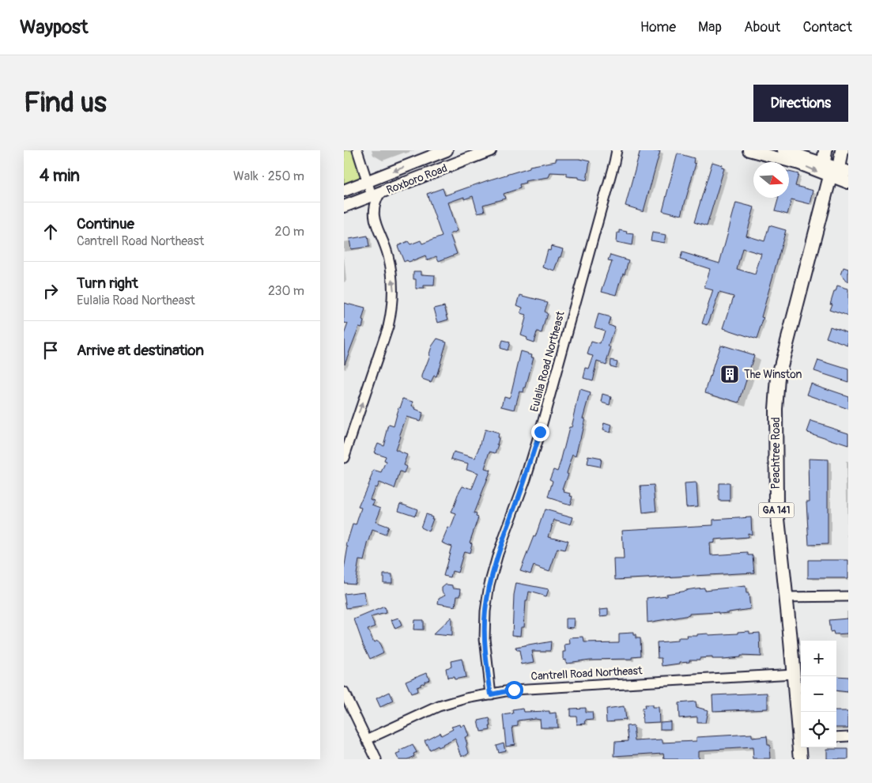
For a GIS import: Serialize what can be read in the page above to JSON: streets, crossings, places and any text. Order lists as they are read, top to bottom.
{
  "streets": {
    "highway": ["Peachtree Road", "GA 141"],
    "main road": ["Roxboro Road"],
    "street": ["Eulalia Road Northeast", "Cantrell Road Northeast"]
  },
  "crossings": [
    ["Eulalia Road Northeast", "Cantrell Road Northeast"],
    ["Peachtree Road", "GA 141"],
    ["Peachtree Road", "Cantrell Road Northeast"]
  ],
  "places": {
    "building": ["The Winston"]
  },
  "north": "right",
  "page": {
    "header": "Waypost",
    "nav": [
      "Home",
      "Map",
      "About",
      "Contact"
    ],
    "buttons": "Directions",
    "title": "Find us",
    "heading": ["4 min", "Walk · 250 m"],
    "list": [
      ["Continue", "Cantrell Road Northeast", "20 m"],
      ["Turn right", "Eulalia Road Northeast", "230 m"],
      "Arrive at destination"
    ],
    "map_buttons": ["+", "−"]
  }
}
